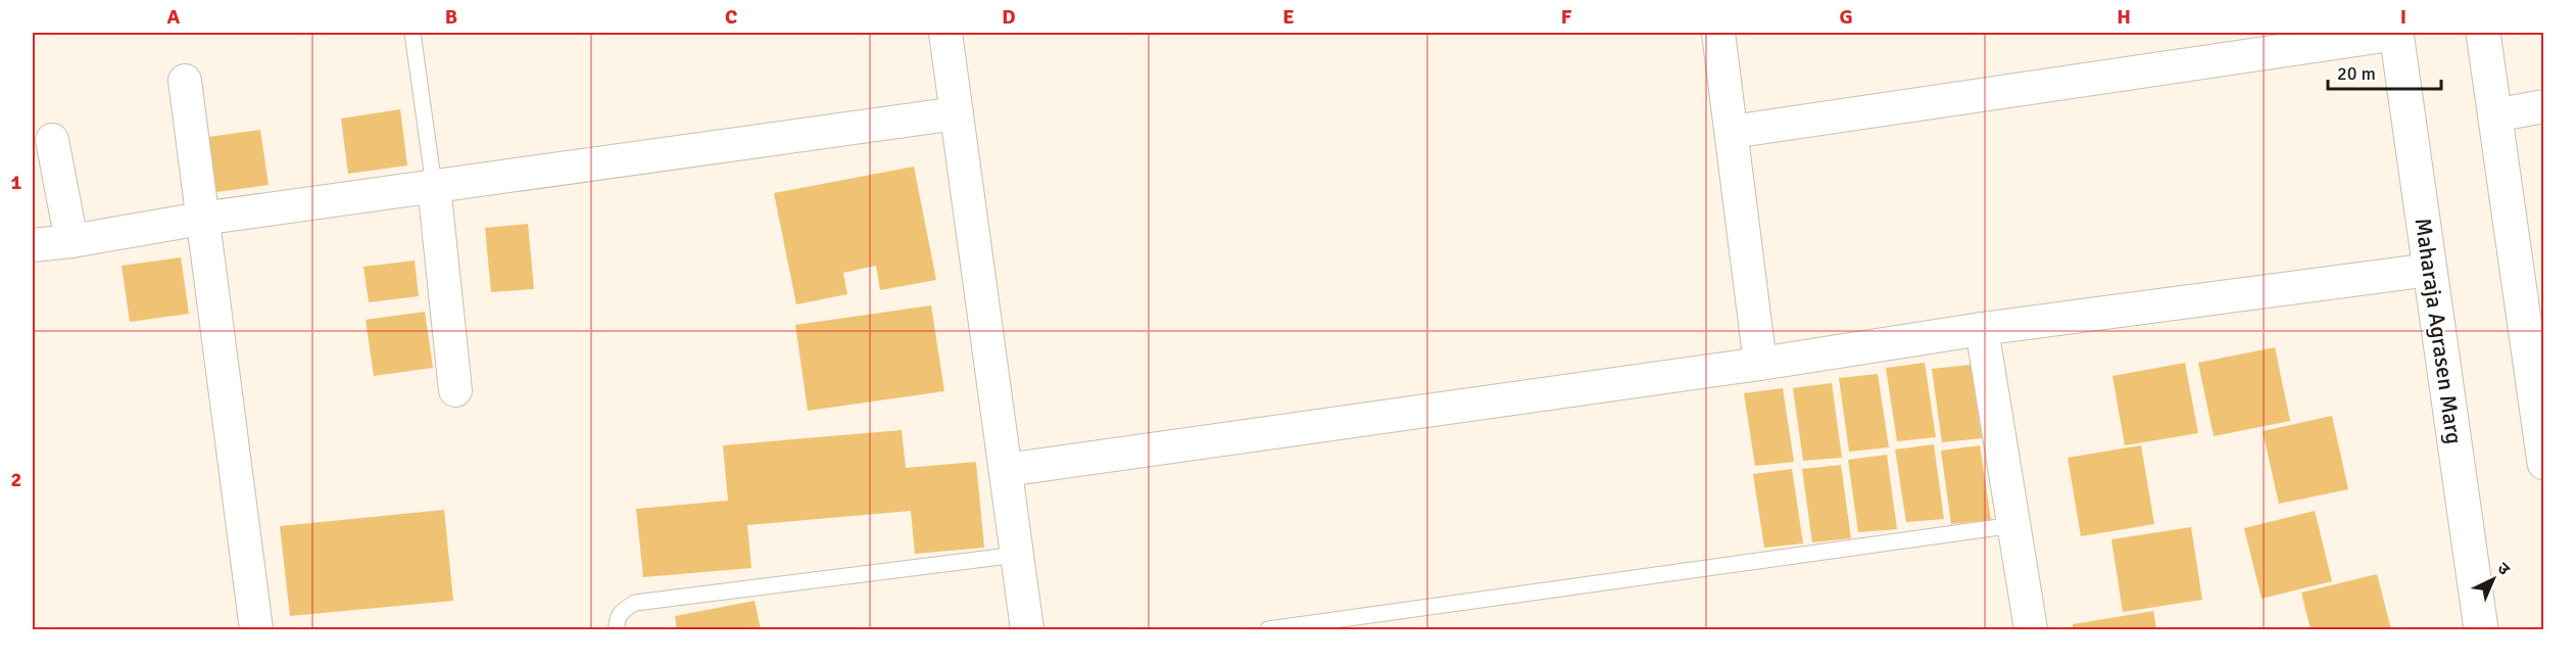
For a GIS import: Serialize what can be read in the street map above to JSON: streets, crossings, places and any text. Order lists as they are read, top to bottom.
{
  "streets": {
    "street": ["Maharaja Agrasen Marg"]
  },
  "scale_bar": "20 m",
  "north": "top right",
  "grid": {
    "columns": [
      "A",
      "B",
      "C",
      "D",
      "E",
      "F",
      "G",
      "H",
      "I"
    ],
    "rows": ["1", "2"]
  }
}
